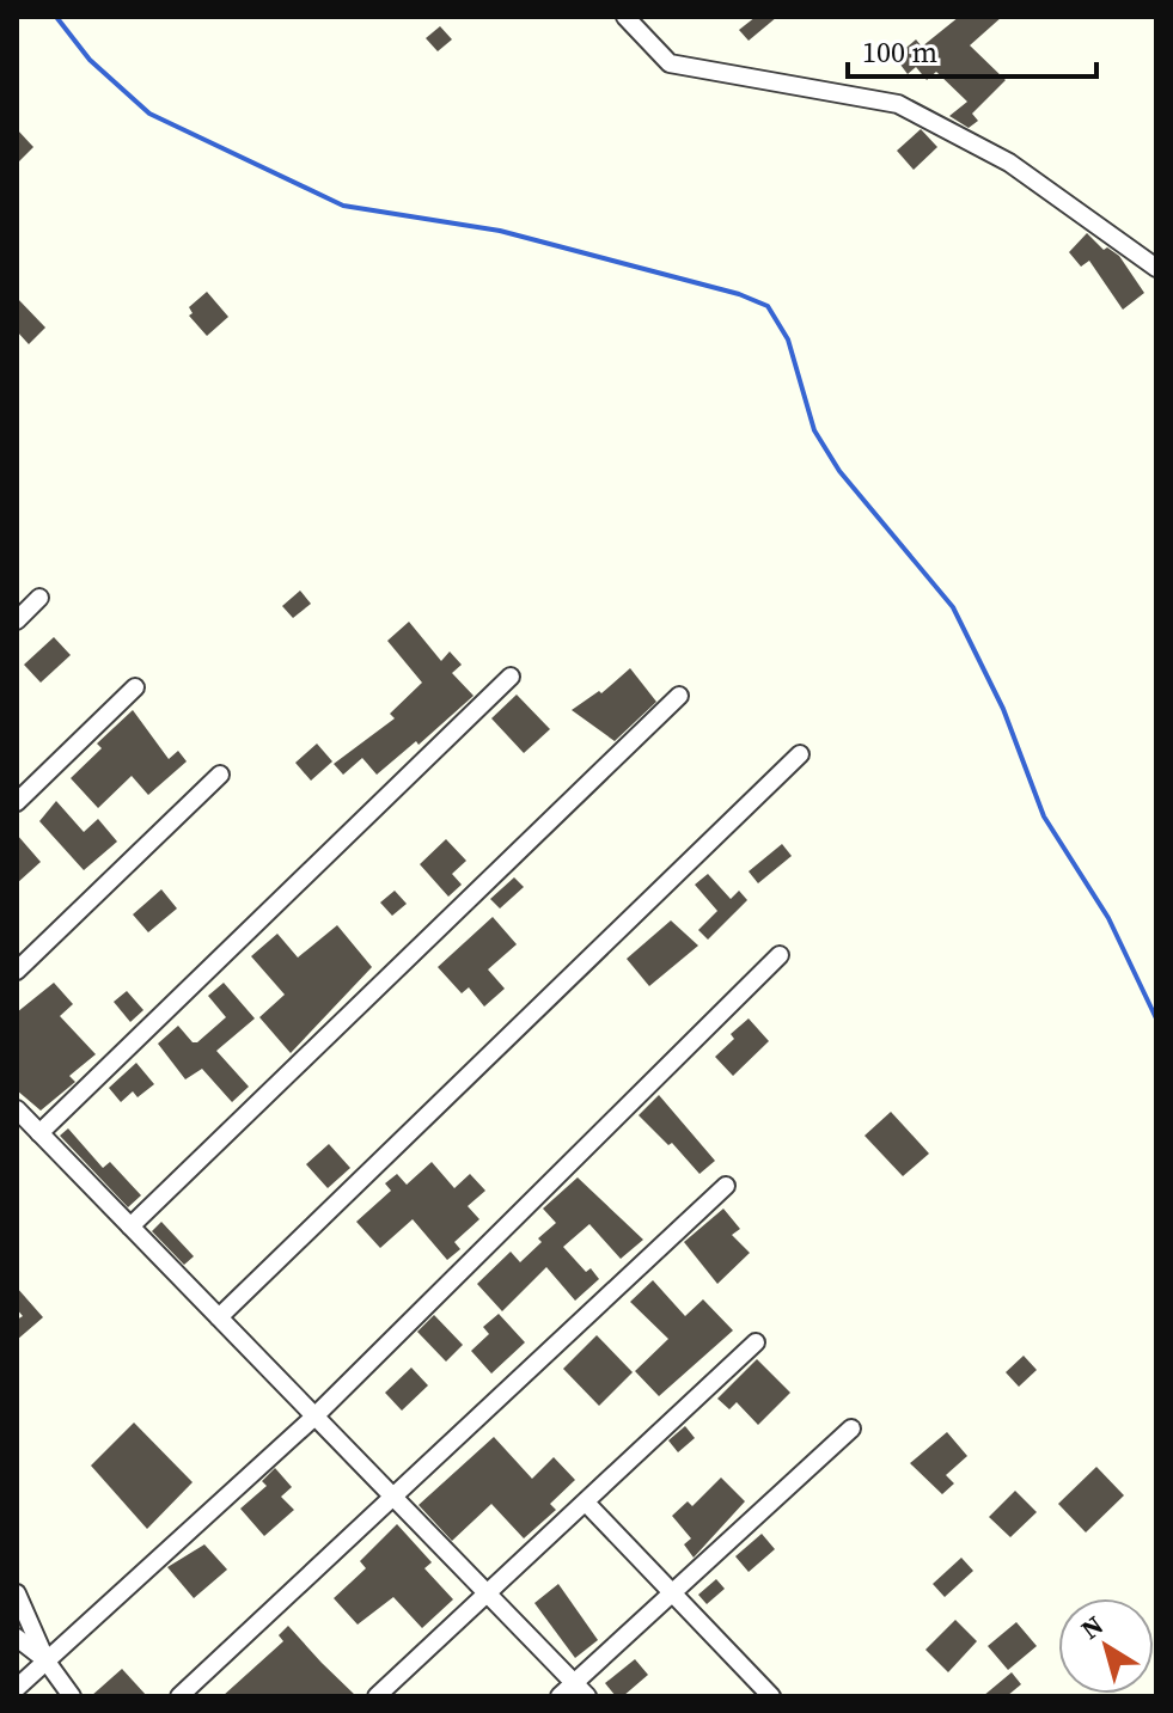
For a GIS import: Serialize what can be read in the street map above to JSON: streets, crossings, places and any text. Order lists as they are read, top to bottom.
{
  "scale_bar": "100 m",
  "north": "top left"
}
